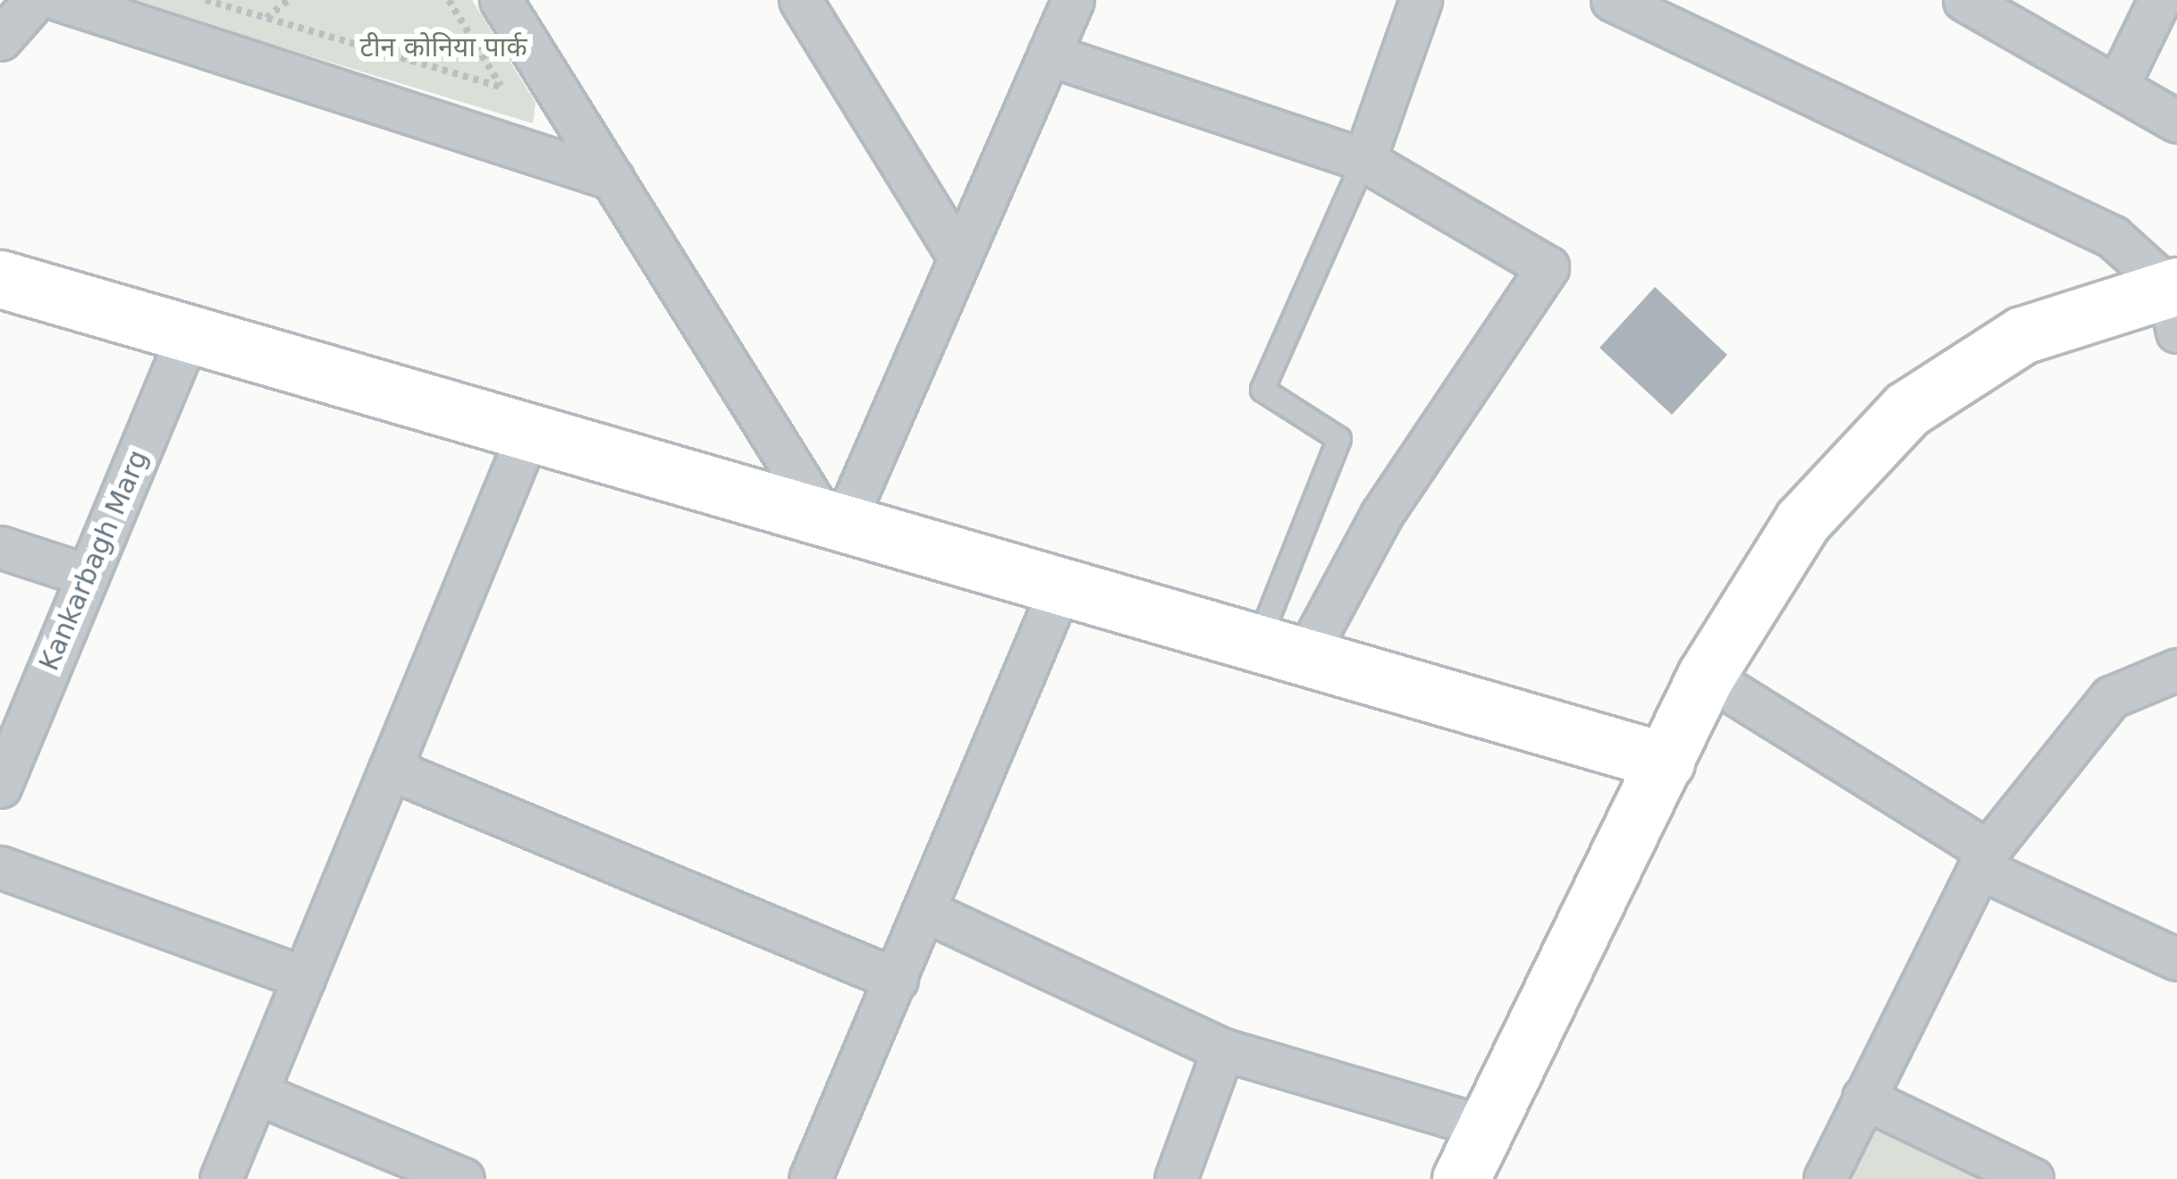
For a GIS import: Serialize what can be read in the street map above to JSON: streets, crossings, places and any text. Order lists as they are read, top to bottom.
{
  "streets": {
    "street": ["Kankarbagh Marg"]
  },
  "parks": ["टीन कोनिया पार्क"]
}
